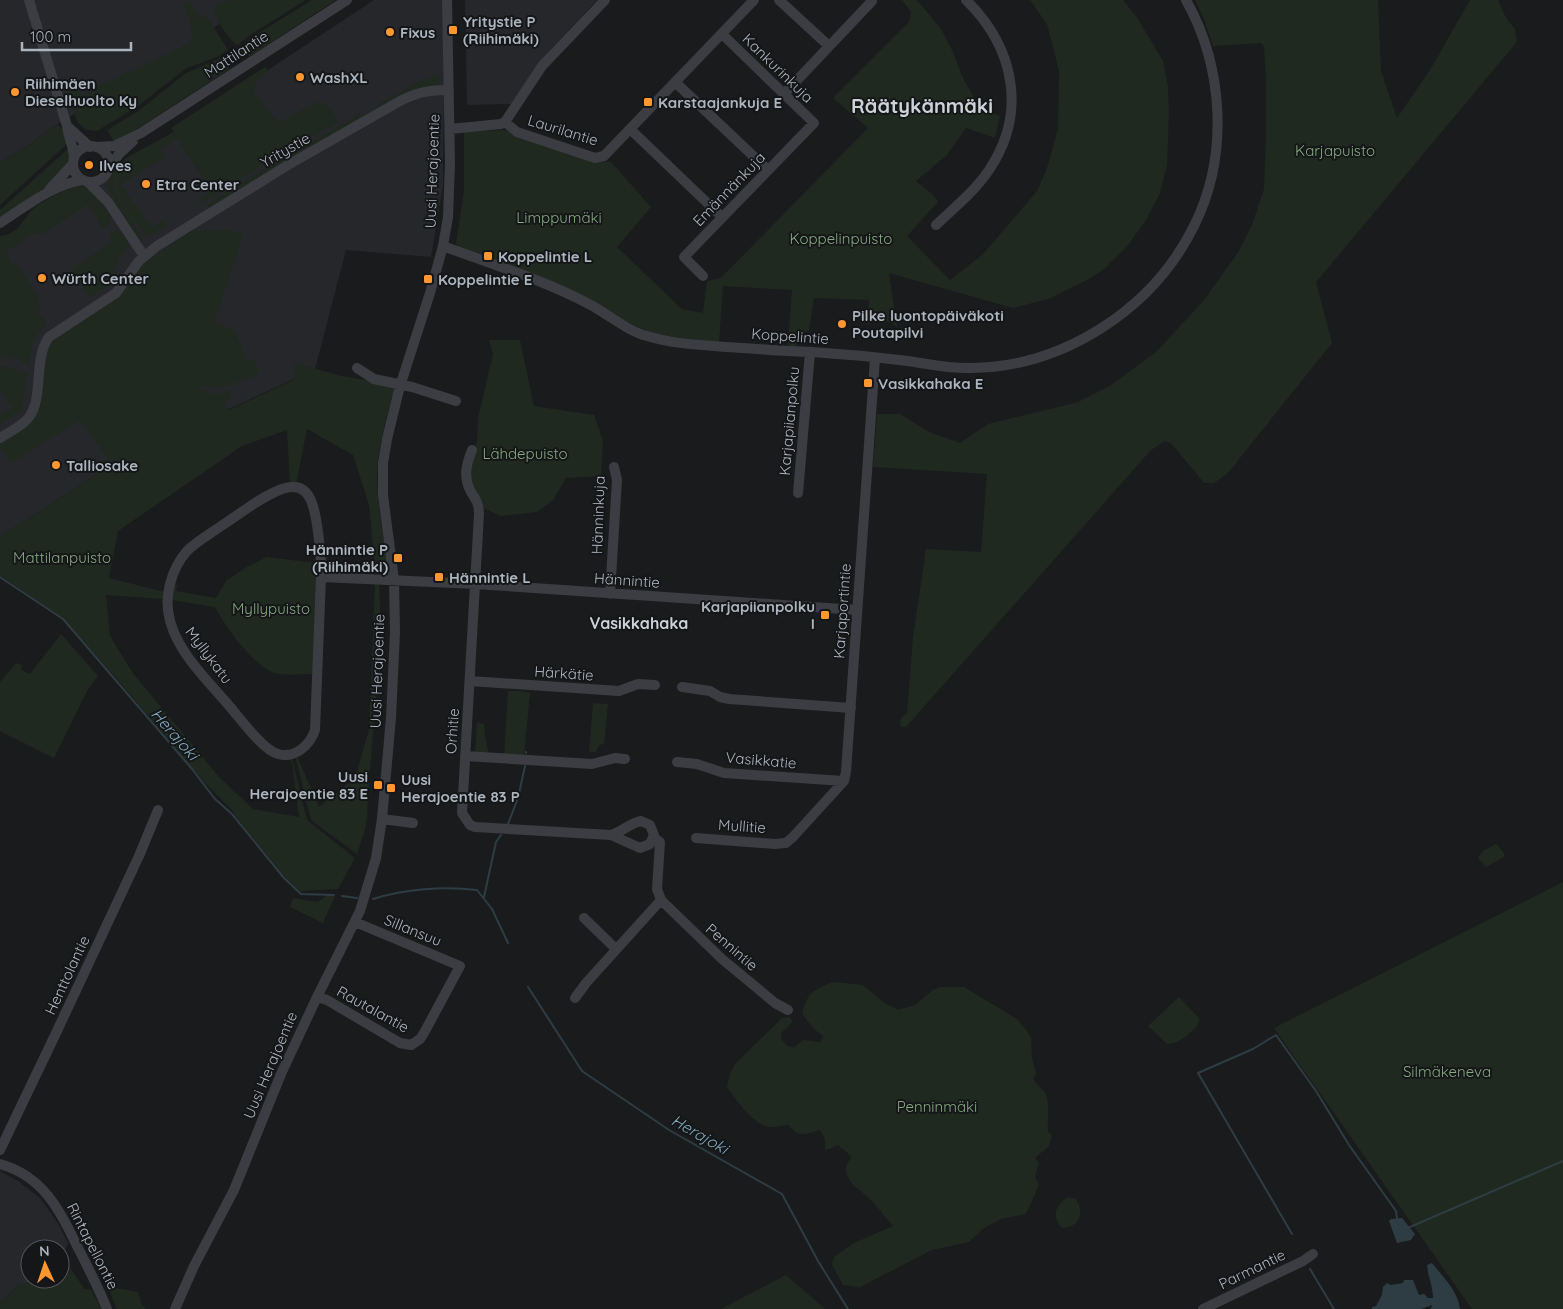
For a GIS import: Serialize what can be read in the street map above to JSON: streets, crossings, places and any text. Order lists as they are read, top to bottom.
{
  "streets": {
    "street": [
      "Mattilantie",
      "Kankurinkuja",
      "Laurilantie",
      "Yritystie",
      "Uusi Herajoentie",
      "Emännänkuja",
      "Koppelintie",
      "Karjapiianpolku",
      "Hänninkuja",
      "Hännintie",
      "Karjaportintie",
      "Myllykatu",
      "Härkätie",
      "Orhitie",
      "Vasikkatie",
      "Mullitie",
      "Sillansuu",
      "Pennintie",
      "Henttolantie",
      "Rautalantie",
      "Rintapellontie",
      "Parmantie"
    ]
  },
  "crossings": [
    ["Kankurinkuja", "Laurilantie"],
    ["Kankurinkuja", "Emännänkuja"],
    ["Laurilantie", "Uusi Herajoentie"],
    ["Yritystie", "Uusi Herajoentie"],
    ["Uusi Herajoentie", "Koppelintie"],
    ["Uusi Herajoentie", "Hännintie"],
    ["Uusi Herajoentie", "Sillansuu"],
    ["Uusi Herajoentie", "Rautalantie"],
    ["Koppelintie", "Karjapiianpolku"],
    ["Koppelintie", "Karjaportintie"],
    ["Hänninkuja", "Hännintie"],
    ["Hännintie", "Karjaportintie"],
    ["Hännintie", "Orhitie"],
    ["Karjaportintie", "Vasikkatie"],
    ["Karjaportintie", "Mullitie"],
    ["Härkätie", "Orhitie"],
    ["Vasikkatie", "Mullitie"],
    ["Sillansuu", "Rautalantie"]
  ],
  "districts": ["Räätykänmäki", "Vasikkahaka"],
  "water": ["Herajoki"],
  "parks": [
    "Karjapuisto",
    "Limppumäki",
    "Koppelinpuisto",
    "Lähdepuisto",
    "Mattilanpuisto",
    "Myllypuisto",
    "Silmäkeneva",
    "Penninmäki"
  ],
  "places": {
    "transit": [
      "Yritystie P (Riihimäki)",
      "Karstaajankuja E",
      "Koppelintie L",
      "Koppelintie E",
      "Vasikkahaka E",
      "Hännintie P (Riihimäki)",
      "Hännintie L",
      "Karjapiianpolku I",
      "Uusi Herajoentie 83 E",
      "Uusi Herajoentie 83 P"
    ],
    "other": [
      "Fixus",
      "WashXL",
      "Riihimäen Dieselhuolto Ky",
      "Ilves",
      "Etra Center",
      "Würth Center",
      "Pilke luontopäiväkoti Poutapilvi",
      "Talliosake"
    ]
  },
  "scale_bar": "100 m",
  "north": "top"
}
